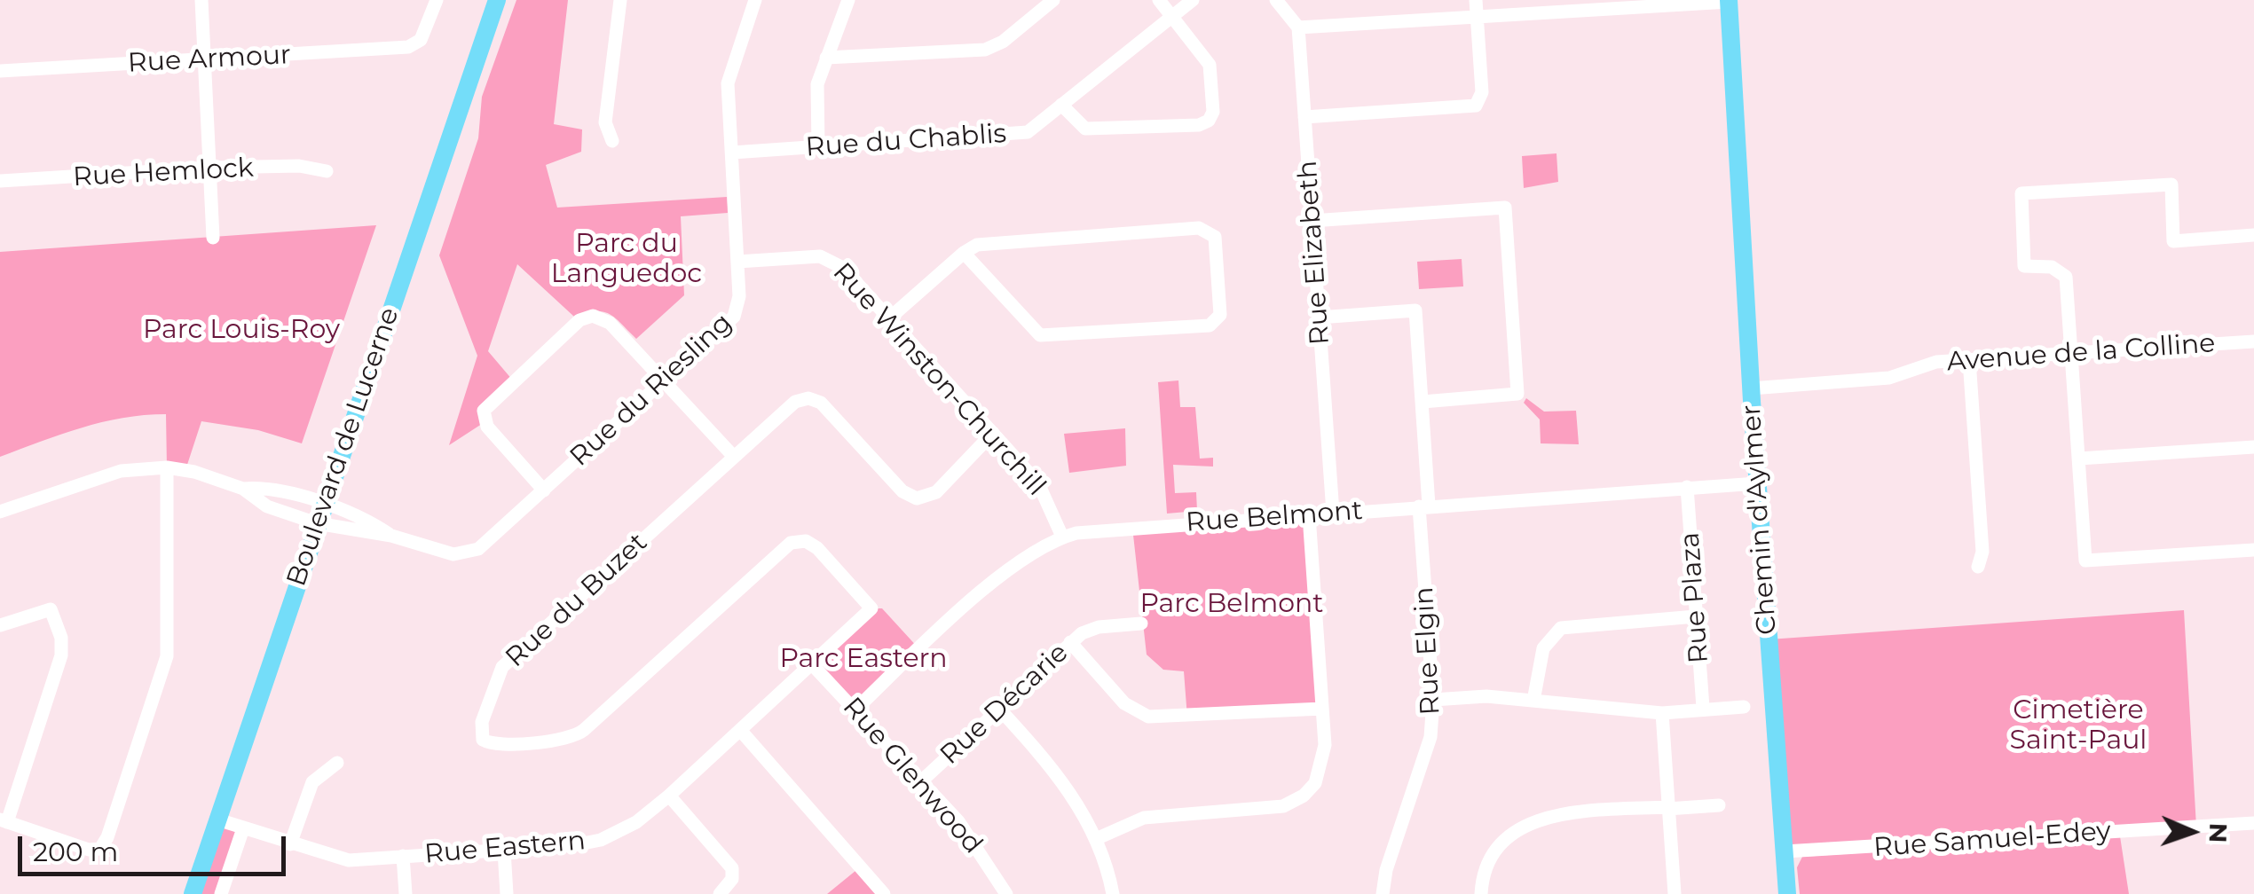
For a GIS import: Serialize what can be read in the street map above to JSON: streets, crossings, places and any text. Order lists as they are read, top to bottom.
{
  "streets": {
    "main road": ["Boulevard de Lucerne", "Chemin d'Aylmer"],
    "street": [
      "Rue Armour",
      "Rue du Chablis",
      "Rue Hemlock",
      "Rue Elizabeth",
      "Avenue de la Colline",
      "Rue Winston-Churchill",
      "Rue du Riesling",
      "Rue Belmont",
      "Rue Plaza",
      "Rue du Buzet",
      "Rue Elgin",
      "Rue Décarie",
      "Rue Glenwood",
      "Rue Samuel-Edey",
      "Rue Eastern"
    ]
  },
  "crossings": [
    ["Rue du Chablis", "Rue du Riesling"],
    ["Rue Elizabeth", "Rue Belmont"],
    ["Rue Elizabeth", "Rue Elgin"],
    ["Avenue de la Colline", "Chemin d'Aylmer"],
    ["Rue Winston-Churchill", "Rue du Riesling"],
    ["Rue Winston-Churchill", "Rue Belmont"],
    ["Rue Winston-Churchill", "Rue du Buzet"],
    ["Rue du Riesling", "Boulevard de Lucerne"],
    ["Boulevard de Lucerne", "Rue Eastern"],
    ["Rue Belmont", "Chemin d'Aylmer"],
    ["Rue Belmont", "Rue Plaza"],
    ["Rue Belmont", "Rue Elgin"],
    ["Rue Belmont", "Rue Glenwood"],
    ["Chemin d'Aylmer", "Rue Samuel-Edey"],
    ["Rue du Buzet", "Rue Eastern"],
    ["Rue Décarie", "Rue Glenwood"],
    ["Rue Glenwood", "Rue Eastern"]
  ],
  "parks": [
    "Parc du Languedoc",
    "Parc Louis-Roy",
    "Parc Belmont",
    "Parc Eastern",
    "Cimetière Saint-Paul"
  ],
  "scale_bar": "200 m",
  "north": "right"
}
